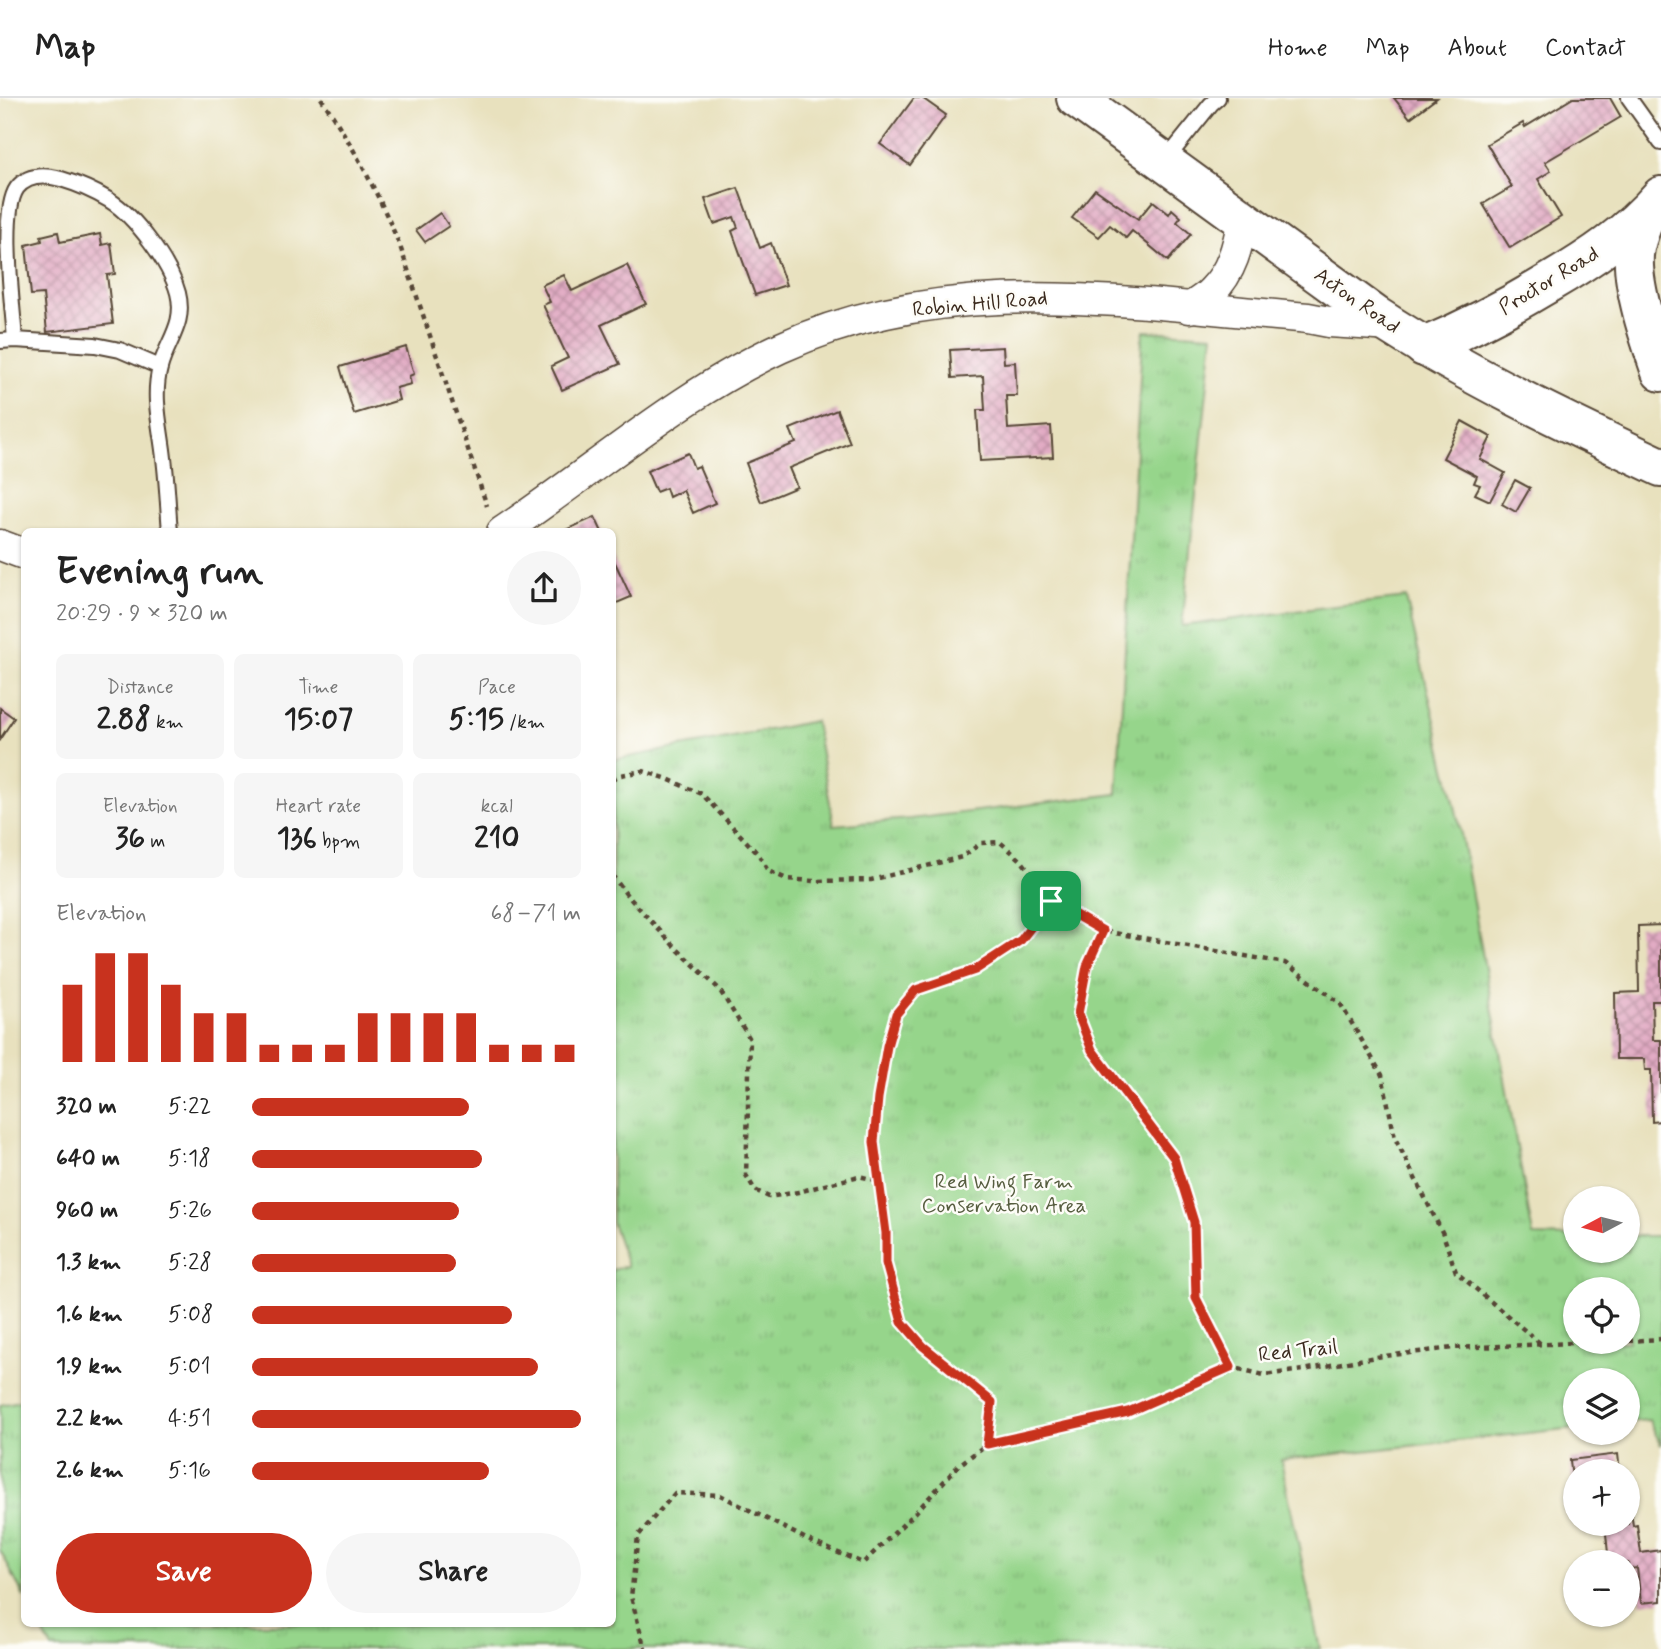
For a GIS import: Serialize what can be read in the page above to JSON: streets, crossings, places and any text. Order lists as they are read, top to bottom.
{
  "streets": {
    "main road": ["Proctor Road", "Acton Road"],
    "street": ["Robin Hill Road"],
    "path": ["Red Trail"]
  },
  "crossings": [
    ["Proctor Road", "Acton Road"],
    ["Acton Road", "Robin Hill Road"]
  ],
  "parks": ["Red Wing Farm Conservation Area"],
  "north": "left",
  "page": {
    "header": "Map",
    "nav": [
      "Home",
      "Map",
      "About",
      "Contact"
    ],
    "heading": ["Evening run", "20:29 · 9 × 320 m"],
    "stats": [
      ["Distance", "2.88 km"],
      ["Time", "15:07"],
      ["Pace", "5:15 /km"],
      ["Elevation", "36 m"],
      ["Heart rate", "136 bpm"],
      ["kcal", "210"]
    ],
    "chart": ["Elevation", "68–71 m"],
    "list": [
      {
        "name": "320 m",
        "note": "5:22"
      },
      {
        "name": "640 m",
        "note": "5:18"
      },
      {
        "name": "960 m",
        "note": "5:26"
      },
      {
        "name": "1.3 km",
        "note": "5:28"
      },
      {
        "name": "1.6 km",
        "note": "5:08"
      },
      {
        "name": "1.9 km",
        "note": "5:01"
      },
      {
        "name": "2.2 km",
        "note": "4:51"
      },
      {
        "name": "2.6 km",
        "note": "5:16"
      }
    ],
    "map_buttons": ["+", "−"],
    "buttons": ["Save", "Share"]
  }
}
